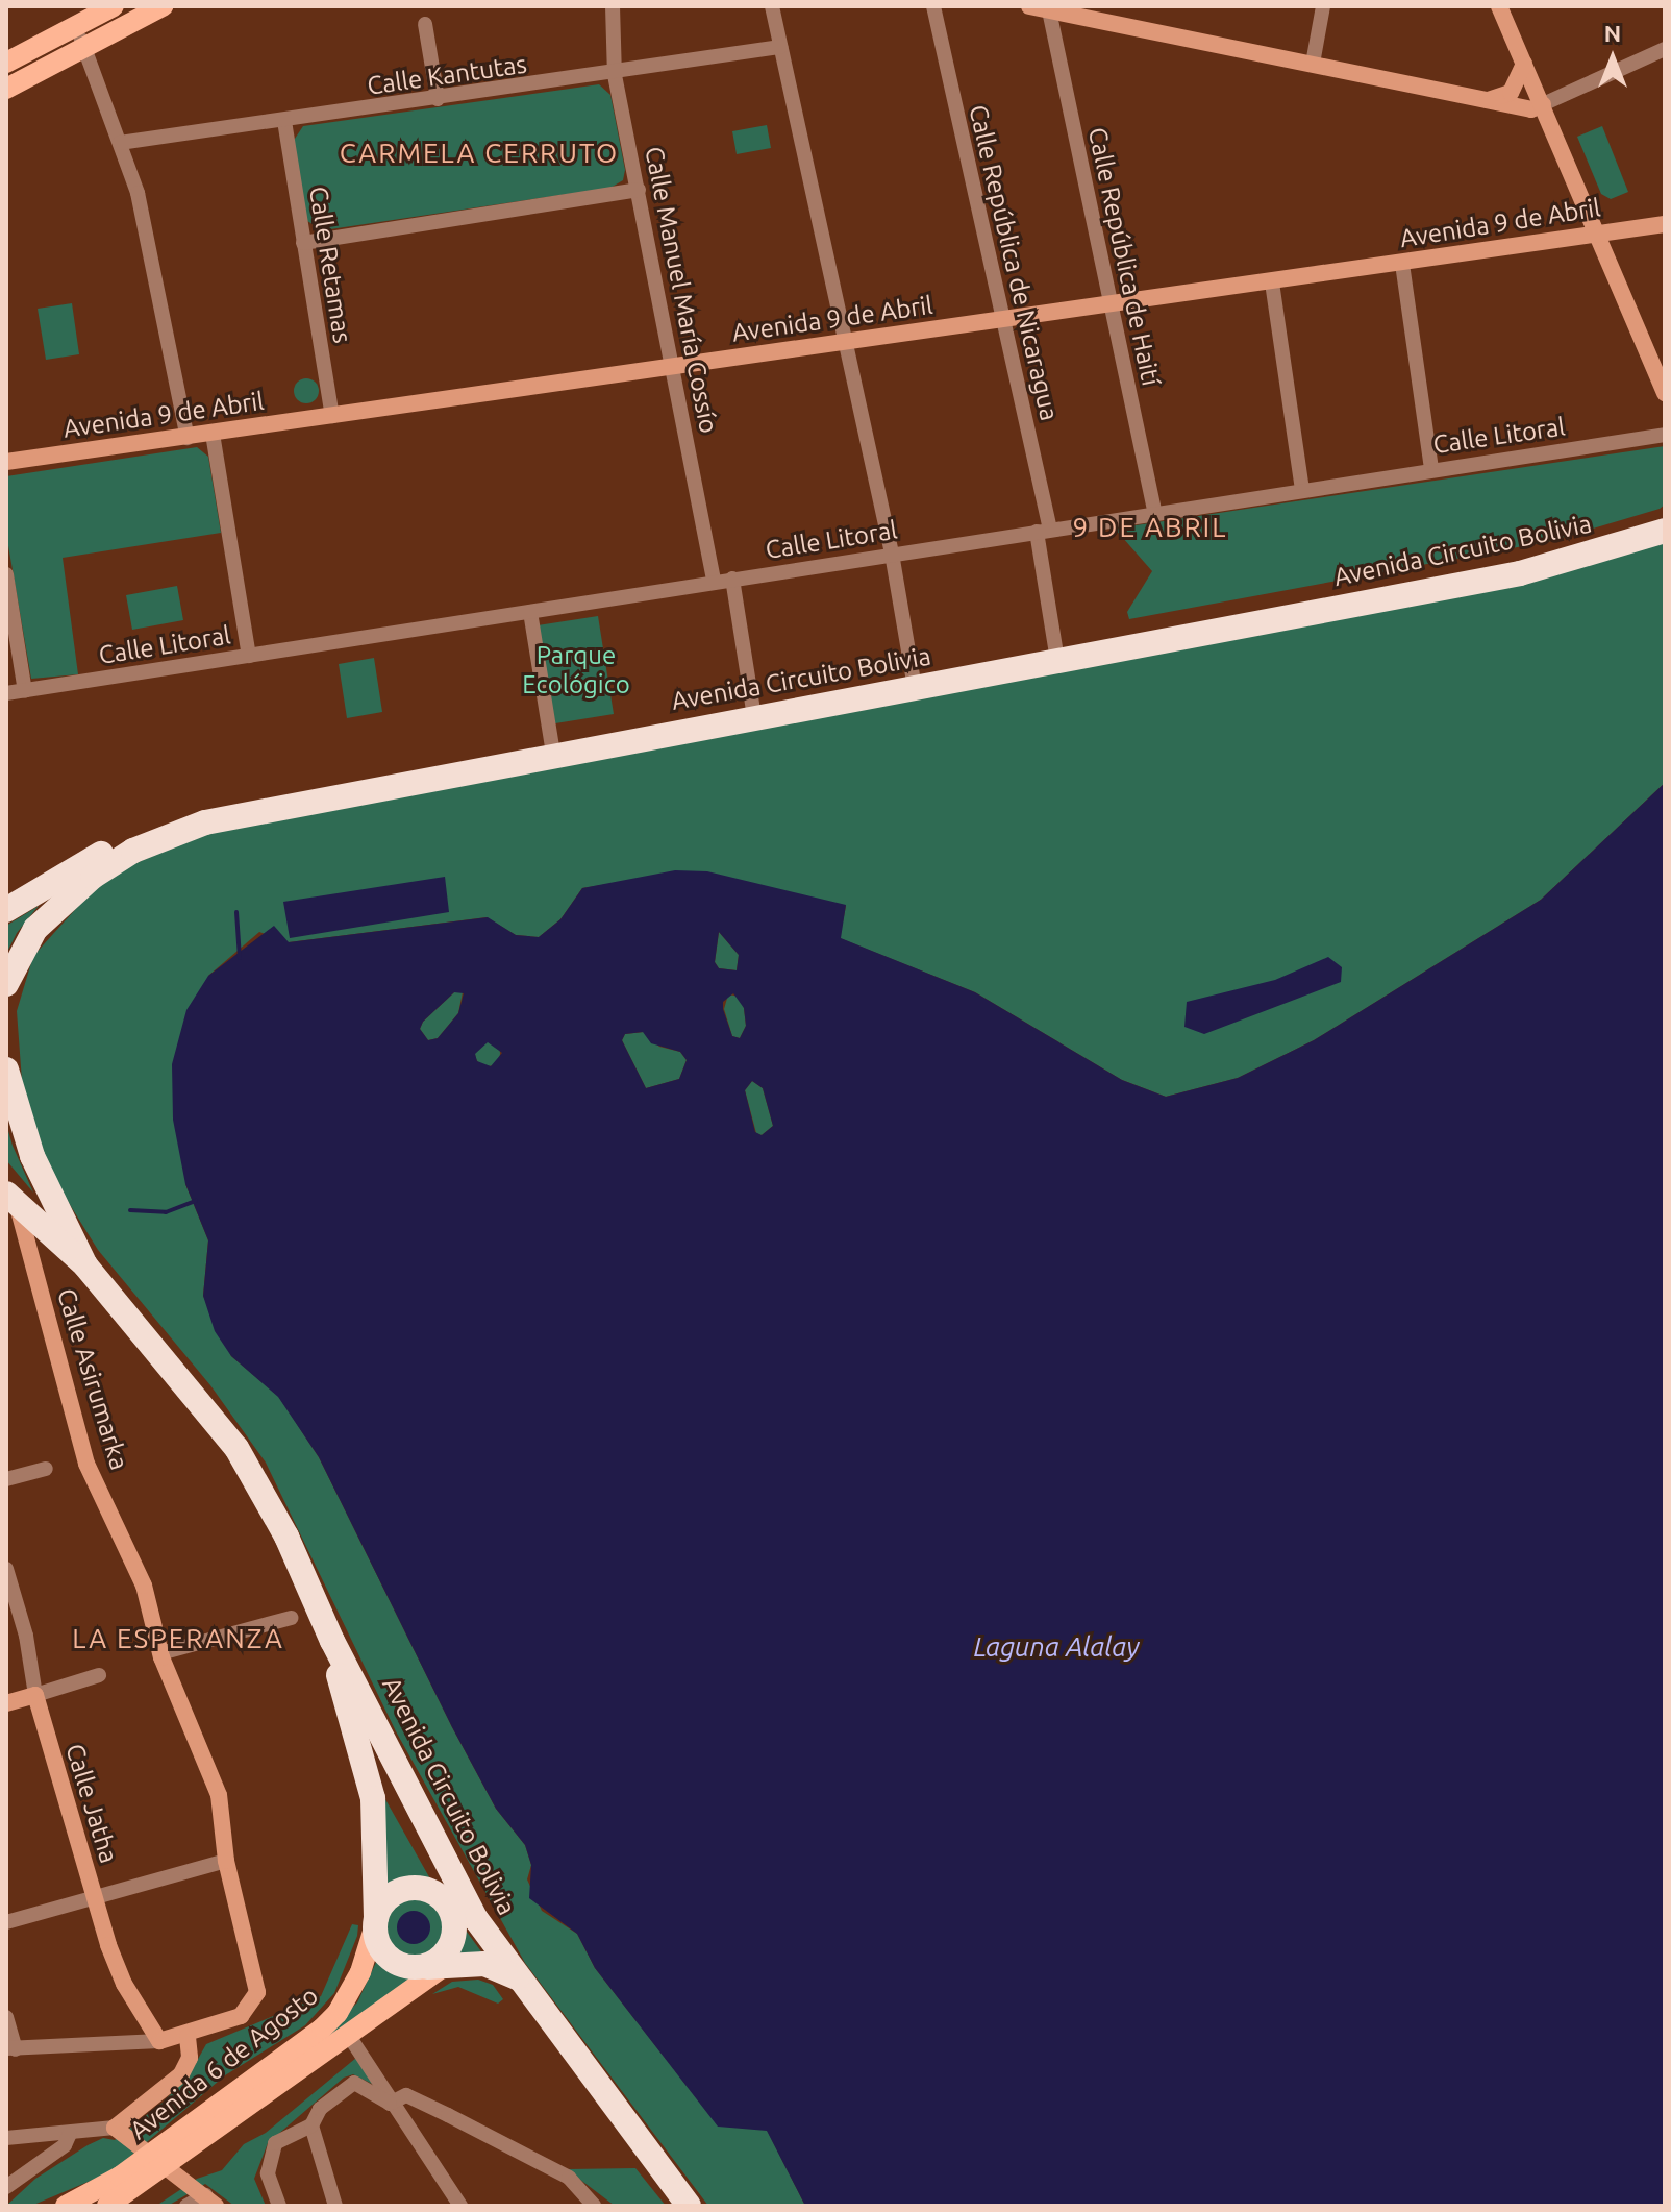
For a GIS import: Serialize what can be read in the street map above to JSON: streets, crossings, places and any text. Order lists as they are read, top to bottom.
{
  "streets": {
    "highway": ["Avenida Circuito Bolivia"],
    "main road": ["Avenida 6 de Agosto"],
    "street": [
      "Calle Kantutas",
      "Avenida 9 de Abril",
      "Calle República de Haití",
      "Calle República de Nicaragua",
      "Calle Retamas",
      "Calle Manuel María Cossío",
      "Calle Litoral",
      "Calle Asirumarka",
      "Calle Jatha"
    ]
  },
  "crossings": [
    ["Calle Kantutas", "Calle Retamas"],
    ["Calle Kantutas", "Calle Manuel María Cossío"],
    ["Avenida 9 de Abril", "Calle República de Haití"],
    ["Avenida 9 de Abril", "Calle República de Nicaragua"],
    ["Avenida 9 de Abril", "Calle Retamas"],
    ["Avenida 9 de Abril", "Calle Manuel María Cossío"],
    ["Calle República de Haití", "Calle Litoral"],
    ["Calle República de Nicaragua", "Calle Litoral"],
    ["Calle República de Nicaragua", "Avenida Circuito Bolivia"],
    ["Calle Manuel María Cossío", "Calle Litoral"],
    ["Avenida Circuito Bolivia", "Calle Asirumarka"],
    ["Avenida Circuito Bolivia", "Avenida 6 de Agosto"]
  ],
  "districts": ["CARMELA CERRUTO", "9 DE ABRIL", "LA ESPERANZA"],
  "water": ["Laguna Alalay"],
  "parks": ["Parque Ecológico"],
  "north": "top"
}
